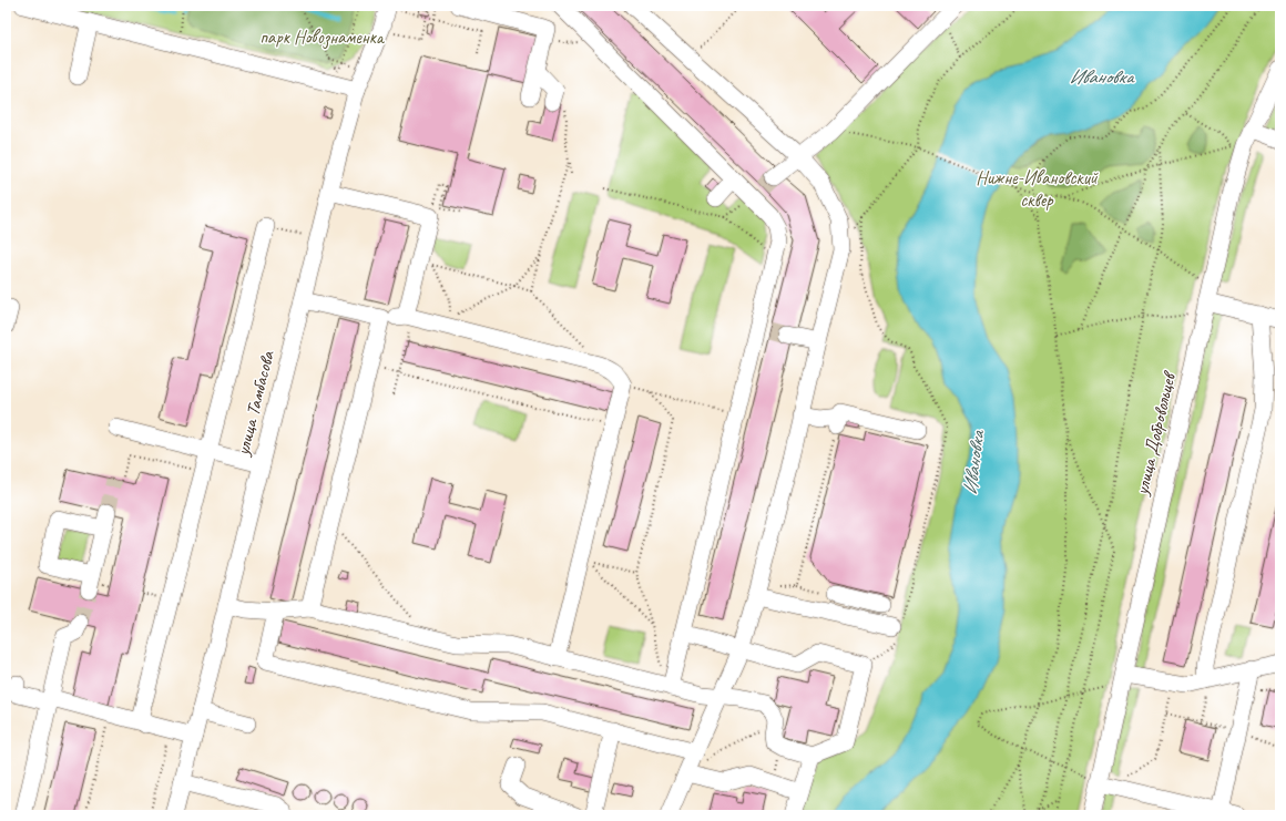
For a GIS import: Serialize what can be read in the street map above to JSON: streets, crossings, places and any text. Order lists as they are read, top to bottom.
{
  "streets": {
    "street": ["улица Тамбасова", "улица Добровольцев"]
  },
  "water": ["Ивановка"],
  "parks": ["парк Новознаменка", "Нижне-Ивановский сквер"]
}
